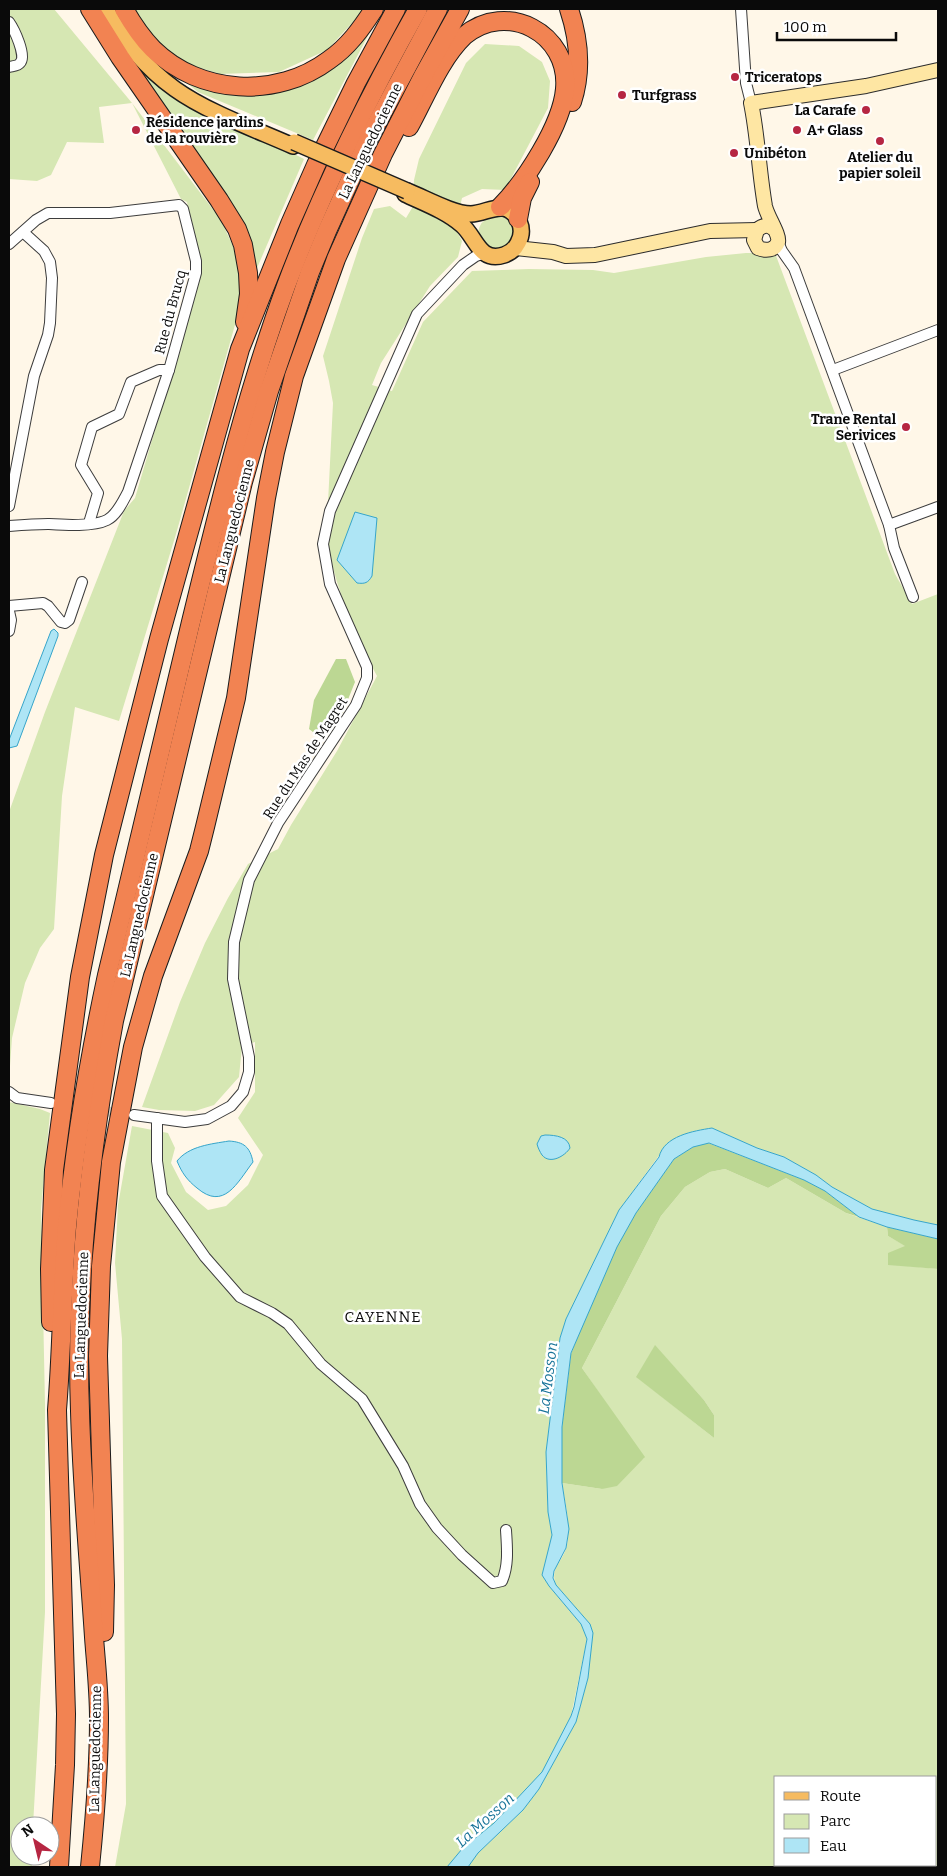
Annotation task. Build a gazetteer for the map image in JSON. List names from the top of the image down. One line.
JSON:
{"streets":{"highway":["La Languedocienne"],"street":["Rue du Brucq","Rue du Mas de Magret"]},"districts":["CAYENNE"],"water":["La Mosson"],"places":["Triceratops","Turfgrass","La Carafe","Résidence jardins de la rouvière","A+ Glass","Atelier du papier soleil","Unibéton","Trane Rental Serivices"],"legend":["Route","Parc","Eau"],"scale_bar":"100 m","north":"top left"}
